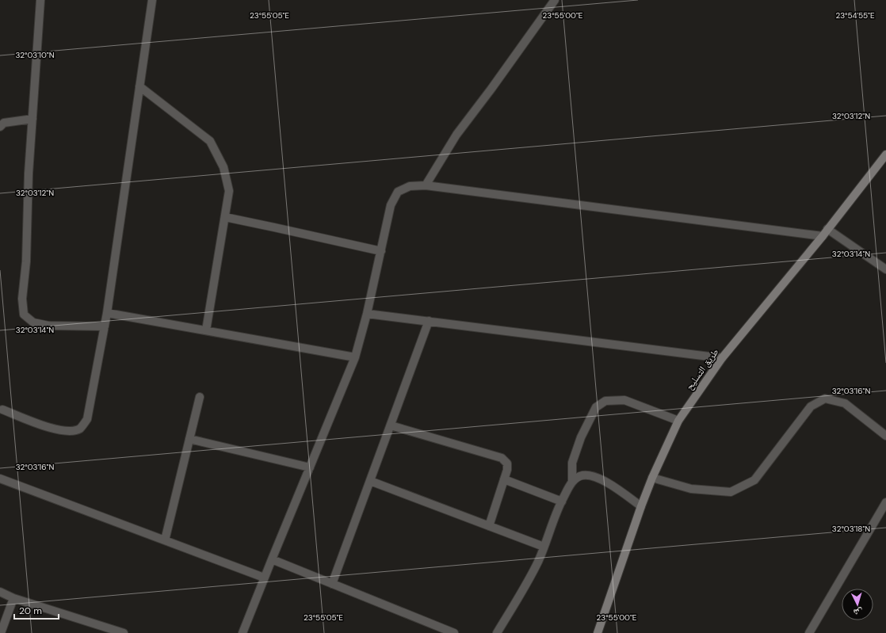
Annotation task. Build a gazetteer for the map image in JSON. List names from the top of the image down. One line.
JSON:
{"streets":{"street":["طريق التسليح"]},"scale_bar":"20 m","north":"bottom","coordinates":["23°55'05\"E","23°55'00\"E","23°54'55\"E","32°03'10\"N","32°03'12\"N","32°03'14\"N","32°03'16\"N","32°03'18\"N"]}
